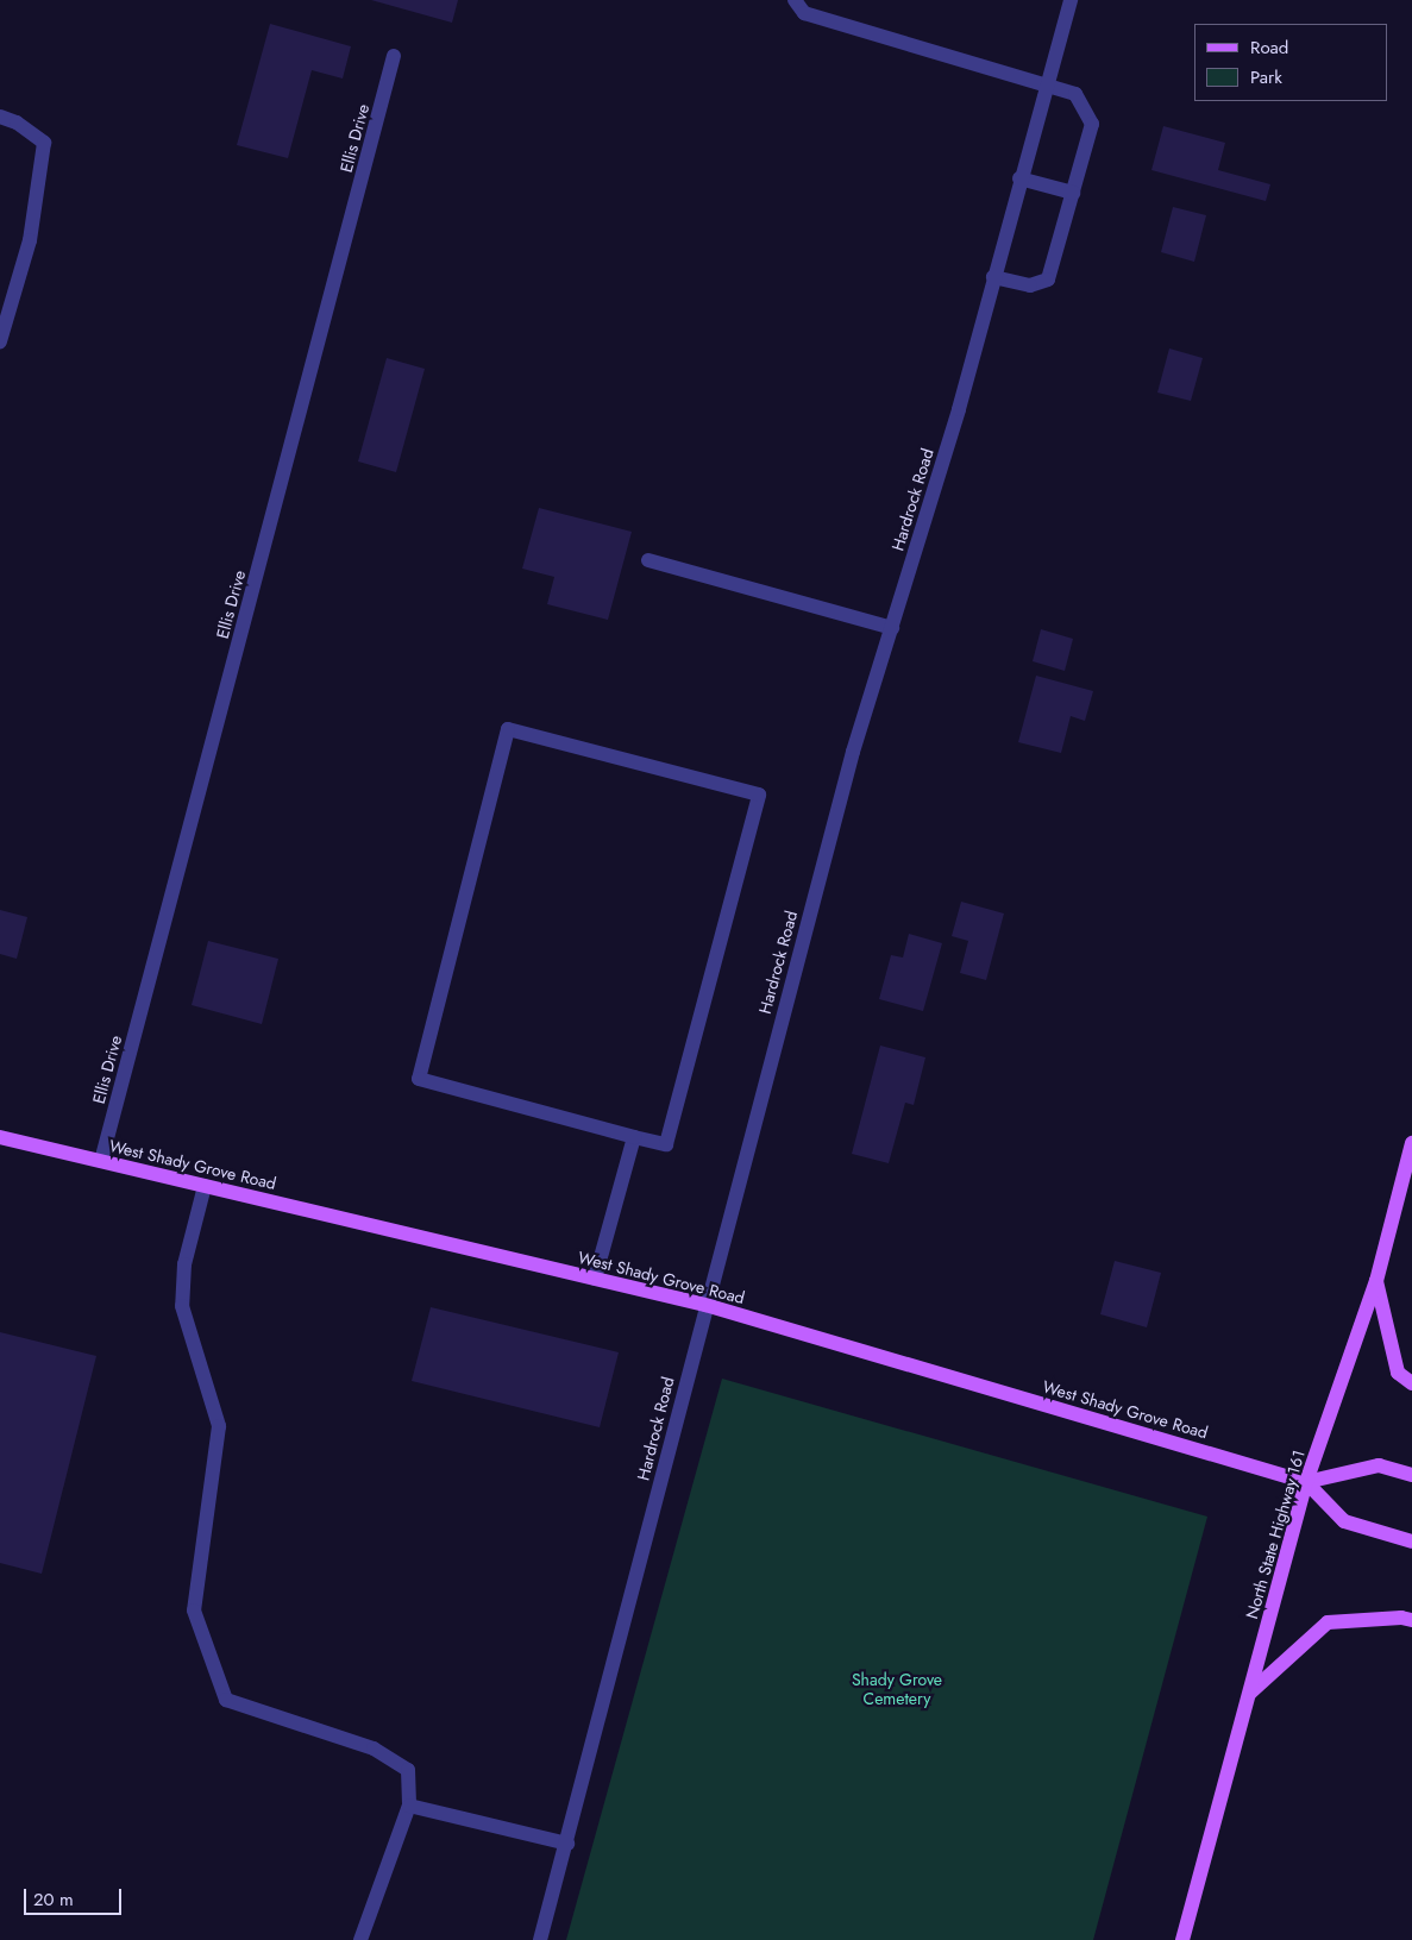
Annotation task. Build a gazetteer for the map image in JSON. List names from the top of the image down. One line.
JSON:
{"streets":{"main road":["West Shady Grove Road","North State Highway 161"],"street":["Ellis Drive","Hardrock Road"]},"crossings":[["Ellis Drive","West Shady Grove Road"],["Hardrock Road","West Shady Grove Road"],["West Shady Grove Road","North State Highway 161"]],"parks":["Shady Grove Cemetery"],"legend":["Road","Park"],"scale_bar":"20 m"}
